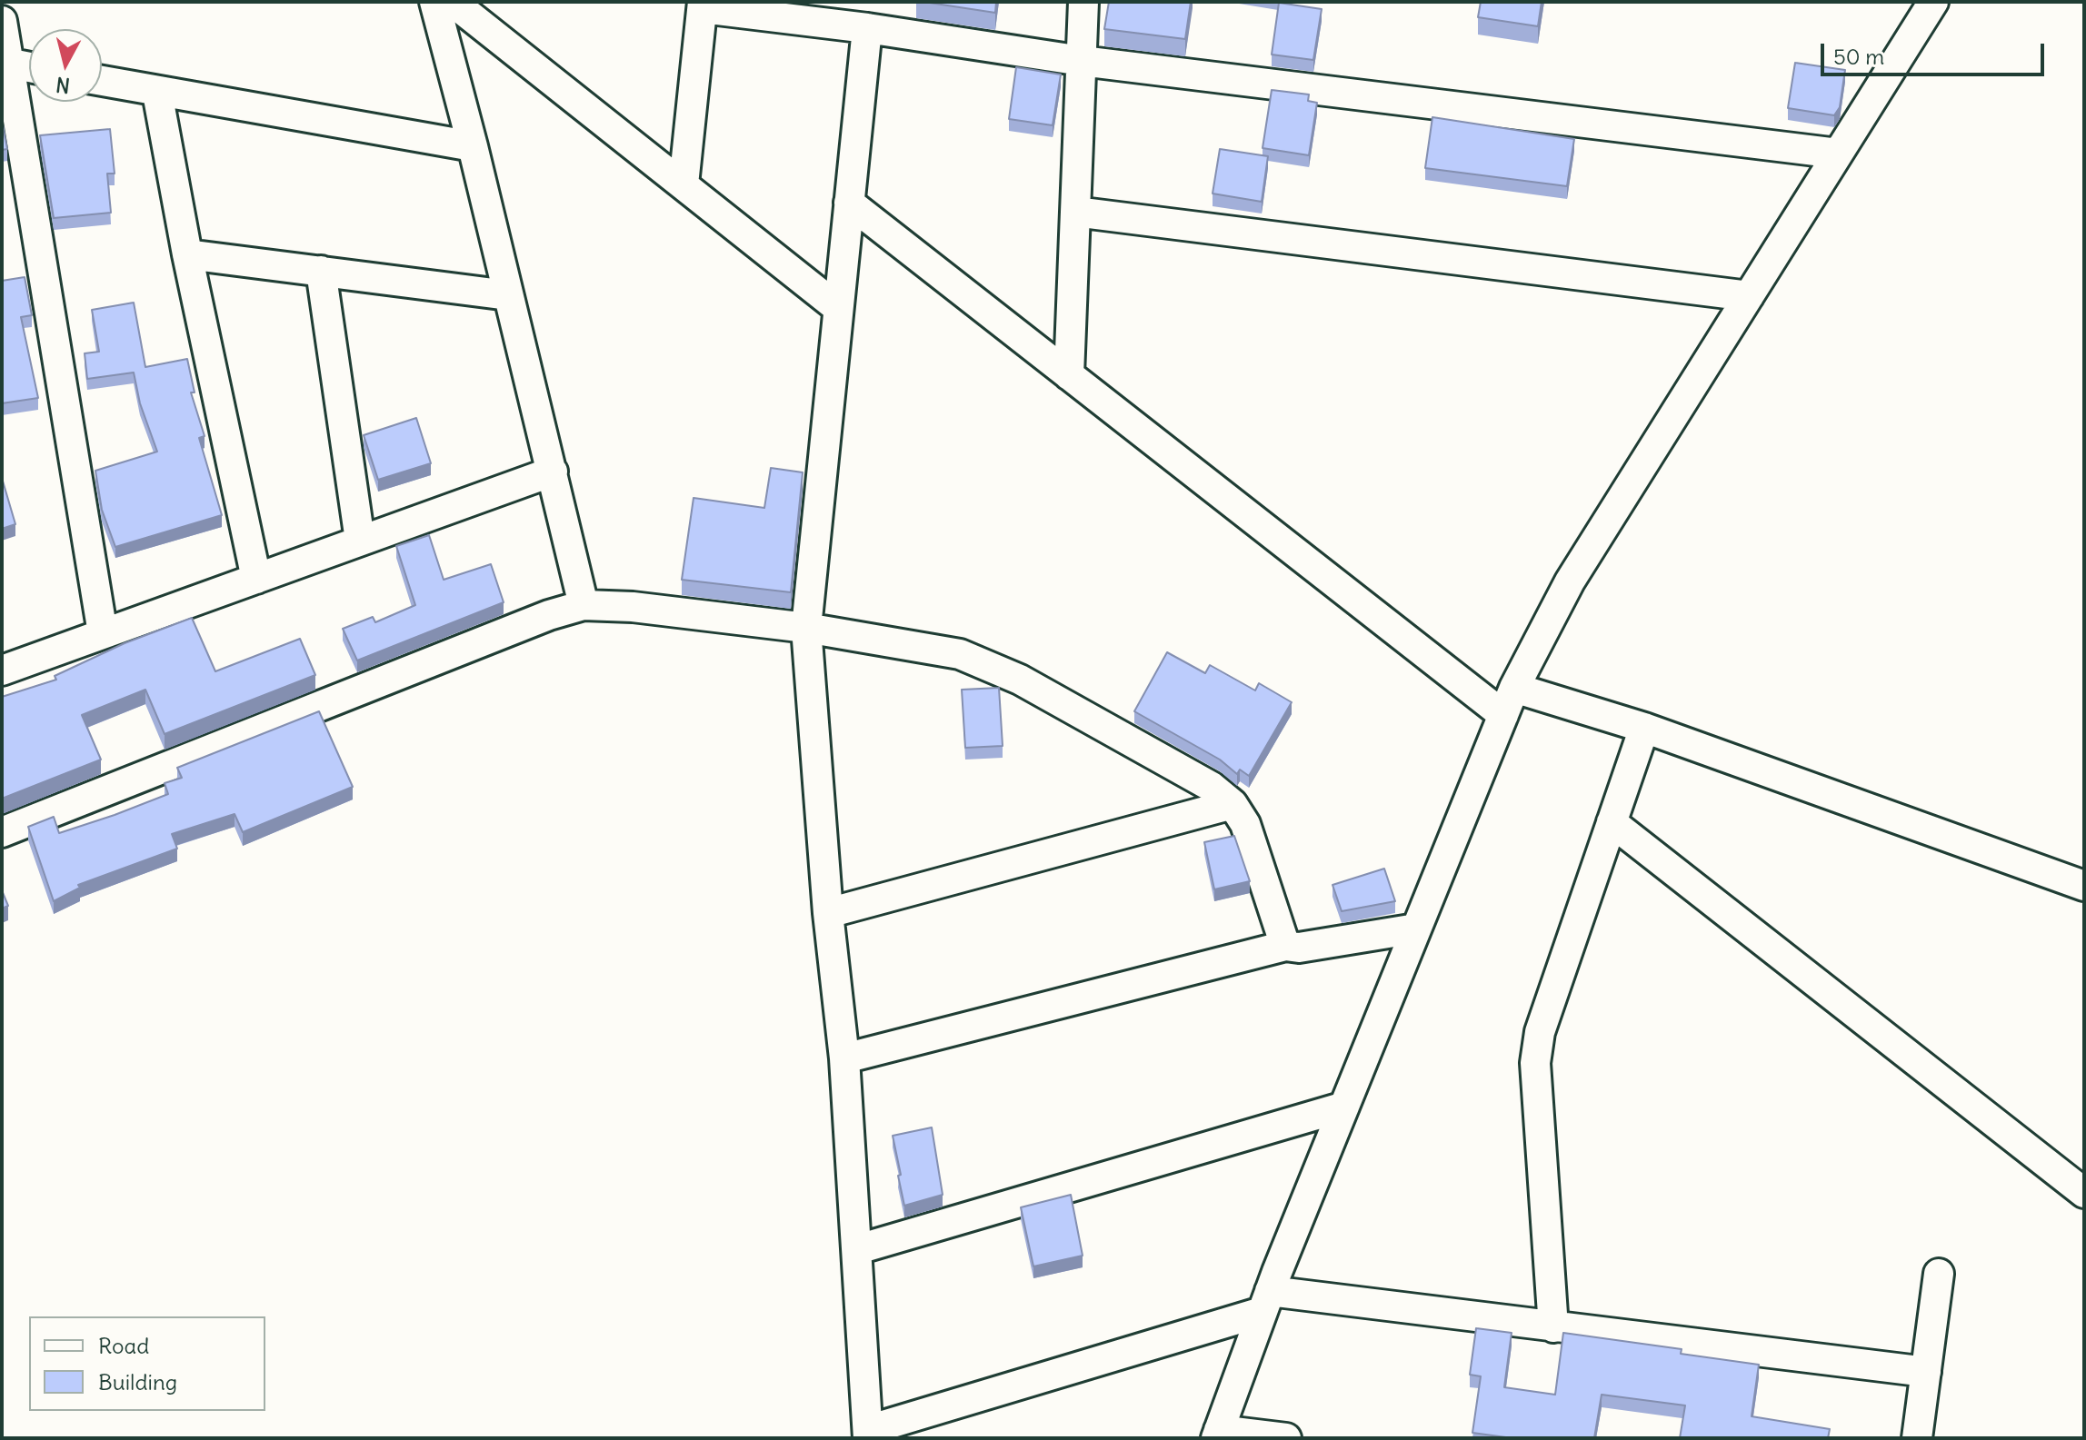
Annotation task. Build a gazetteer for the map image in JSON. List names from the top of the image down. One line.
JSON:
{"legend":["Road","Building"],"scale_bar":"50 m","north":"bottom"}
